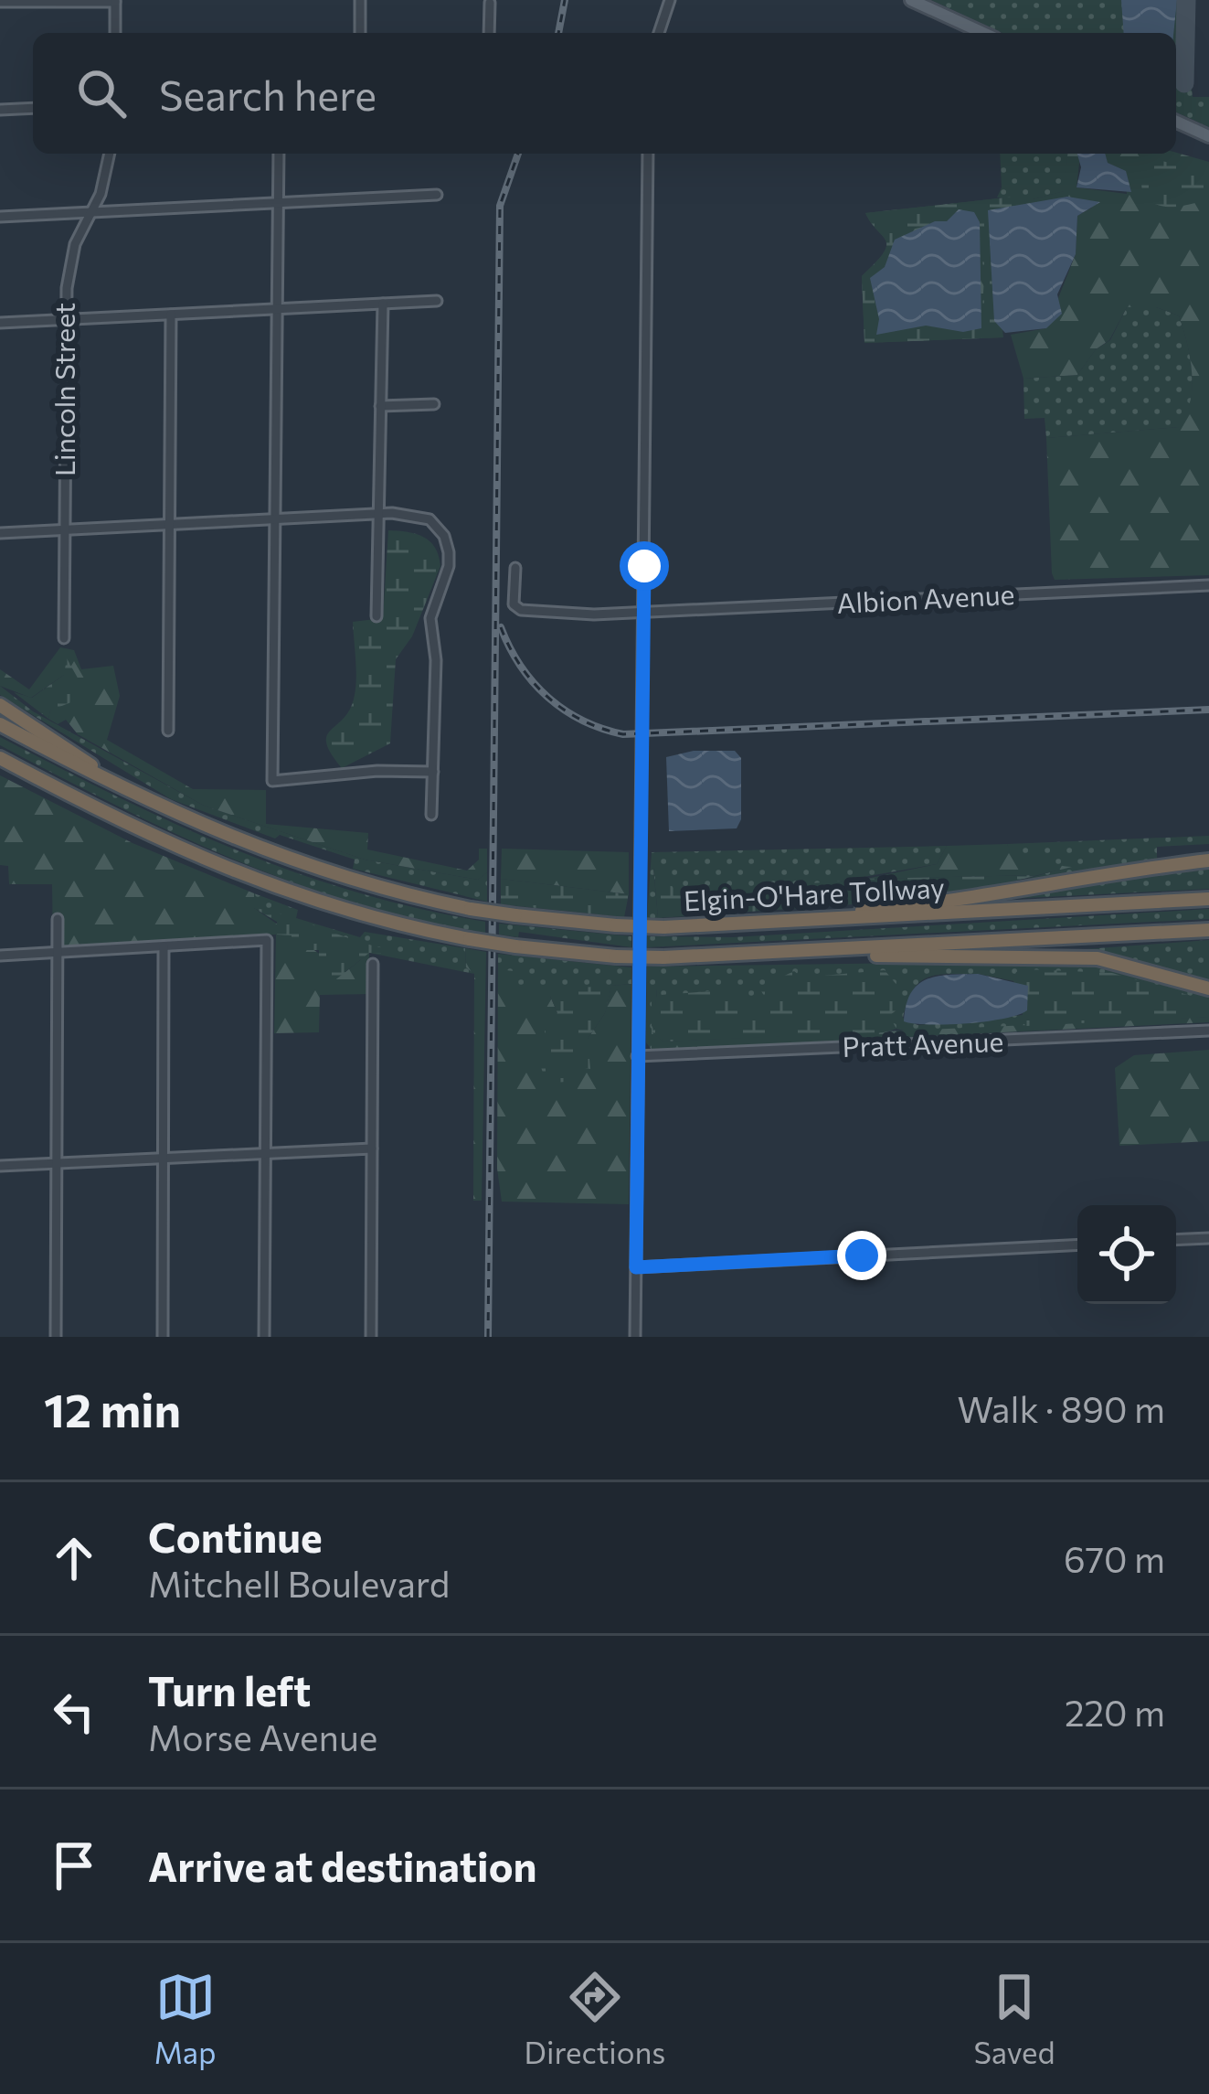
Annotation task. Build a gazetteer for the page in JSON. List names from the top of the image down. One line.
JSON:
{"streets":{"highway":["Elgin-O'Hare Tollway"],"street":["Lincoln Street","Albion Avenue","Pratt Avenue"]},"page":{"search":"Search here","heading":["12 min","Walk · 890 m"],"list":[["Continue","Mitchell Boulevard","670 m"],["Turn left","Morse Avenue","220 m"],"Arrive at destination"],"nav":["Map","Directions","Saved"]}}
